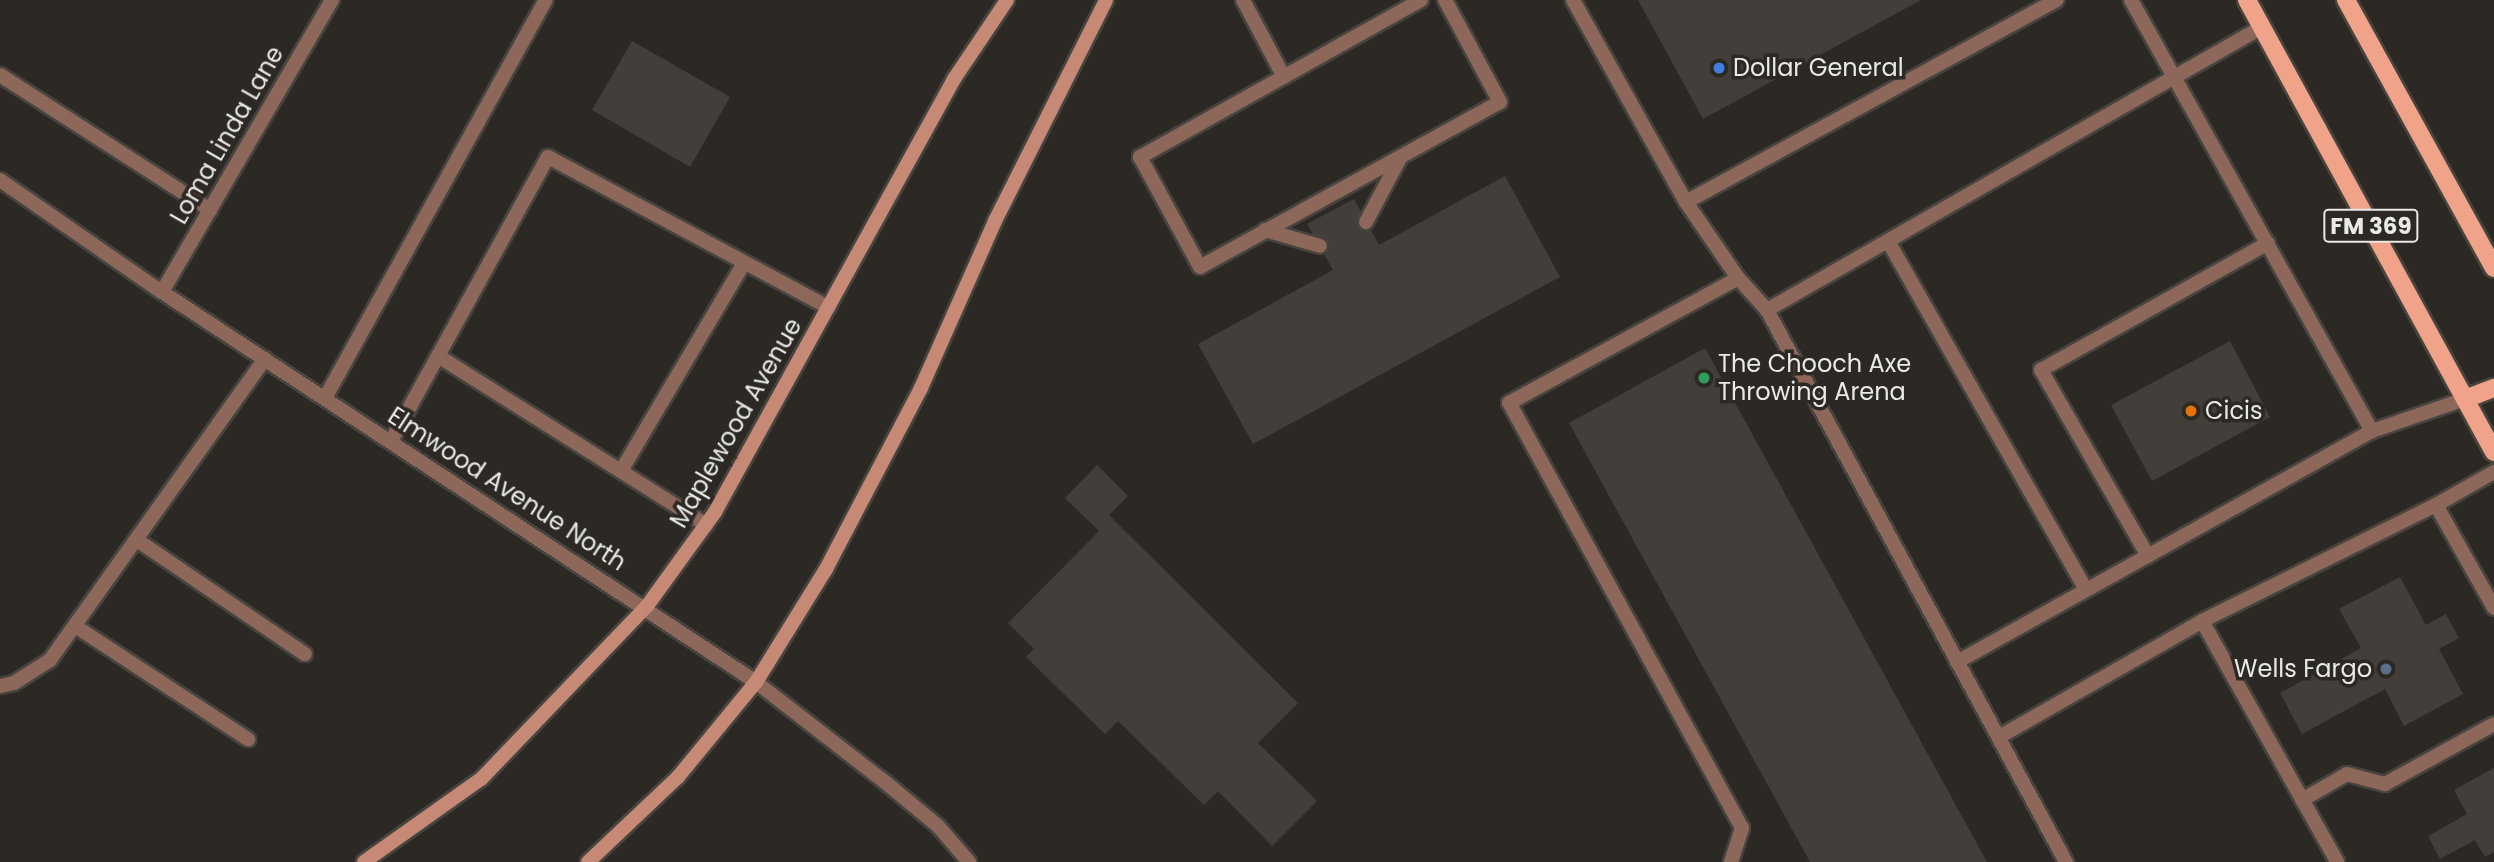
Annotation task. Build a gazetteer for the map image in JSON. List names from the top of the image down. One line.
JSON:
{"streets":{"main road":["FM 369"],"street":["Loma Linda Lane","Maplewood Avenue","Elmwood Avenue North"]},"crossings":[["Loma Linda Lane","Elmwood Avenue North"],["Maplewood Avenue","Elmwood Avenue North"]],"places":["Dollar General","The Chooch Axe Throwing Arena","Cicis","Wells Fargo"]}
